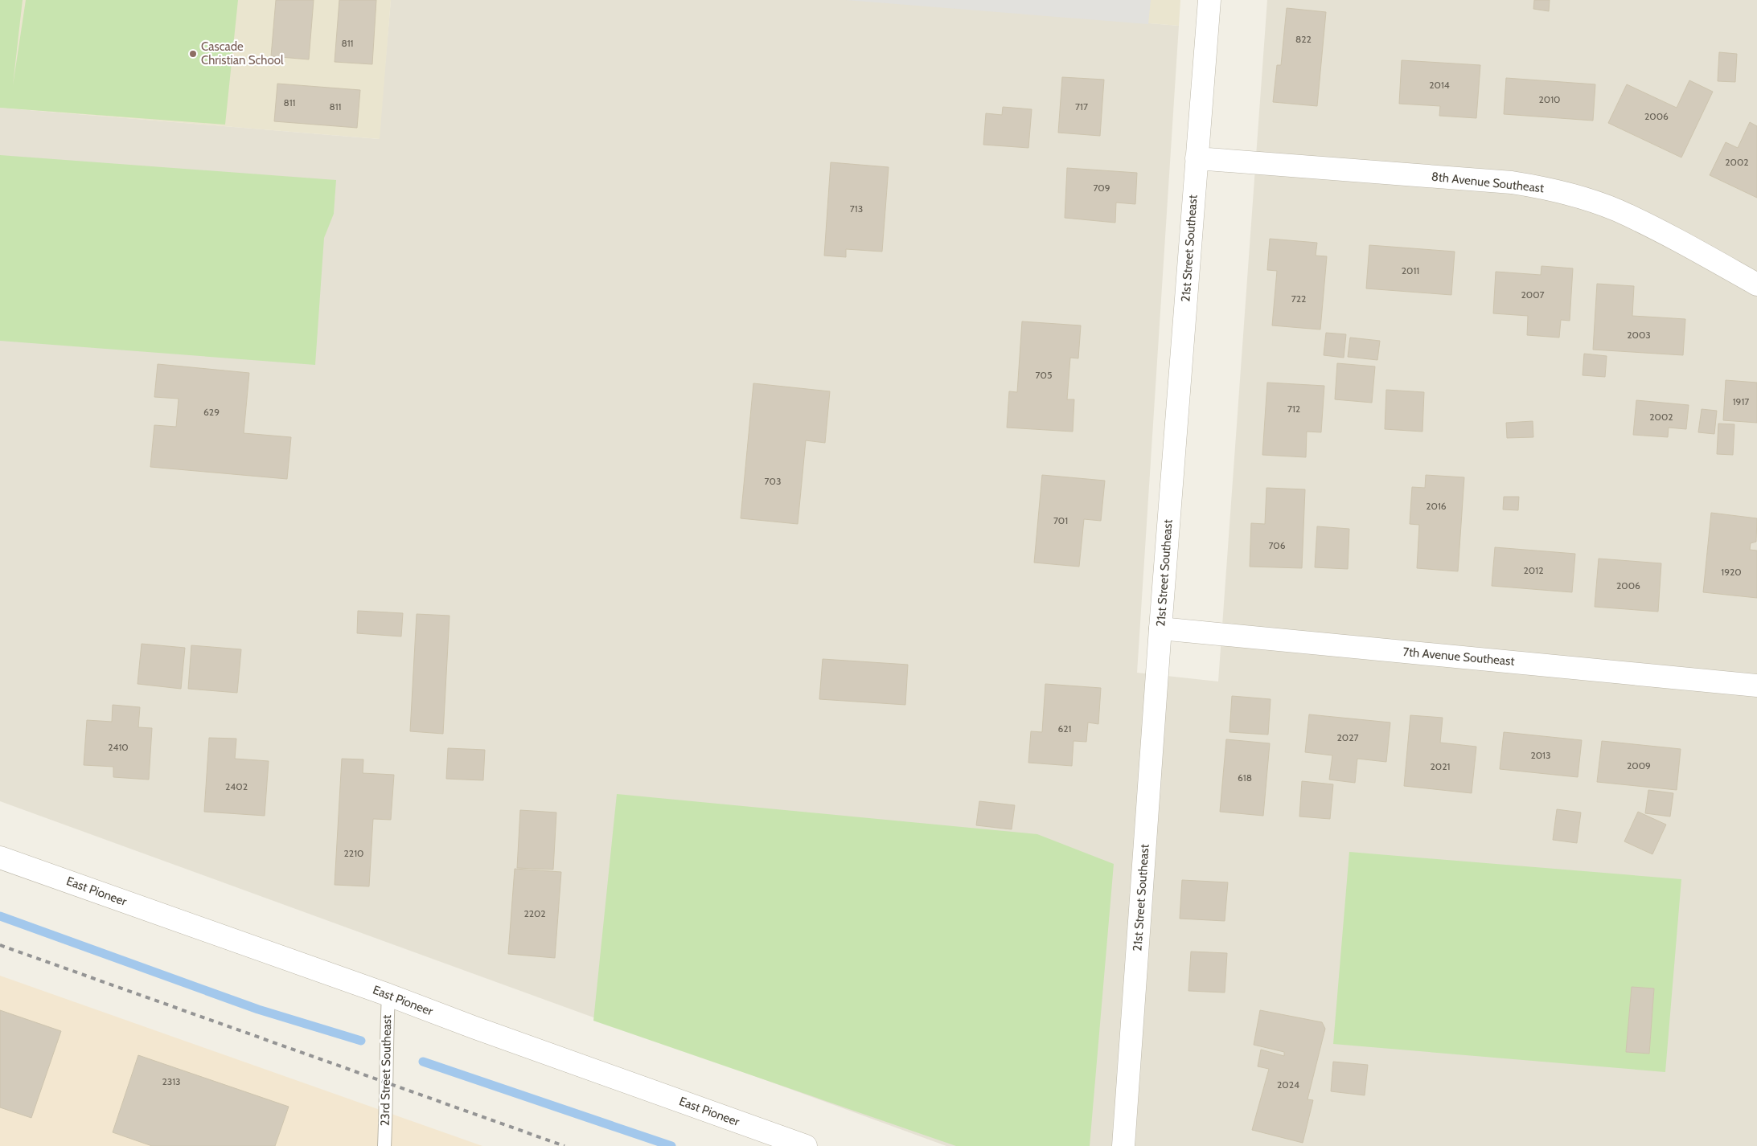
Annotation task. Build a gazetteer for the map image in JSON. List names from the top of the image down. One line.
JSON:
{"streets":{"street":["8th Avenue Southeast","21st Street Southeast","7th Avenue Southeast","East Pioneer"],"lane":["23rd Street Southeast"]},"crossings":[["8th Avenue Southeast","21st Street Southeast"],["21st Street Southeast","7th Avenue Southeast"],["East Pioneer","23rd Street Southeast"]],"places":["Cascade Christian School"],"house_numbers":["822","811","2014","2010","811","811","717","2006","2002","709","713","2011","2007","722","2003","705","1917","712","629","2002","703","2016","701","706","2012","1920","2006","621","2027","2410","2013","2009","2021","618","2402","2210","2202","2313","2024"]}
